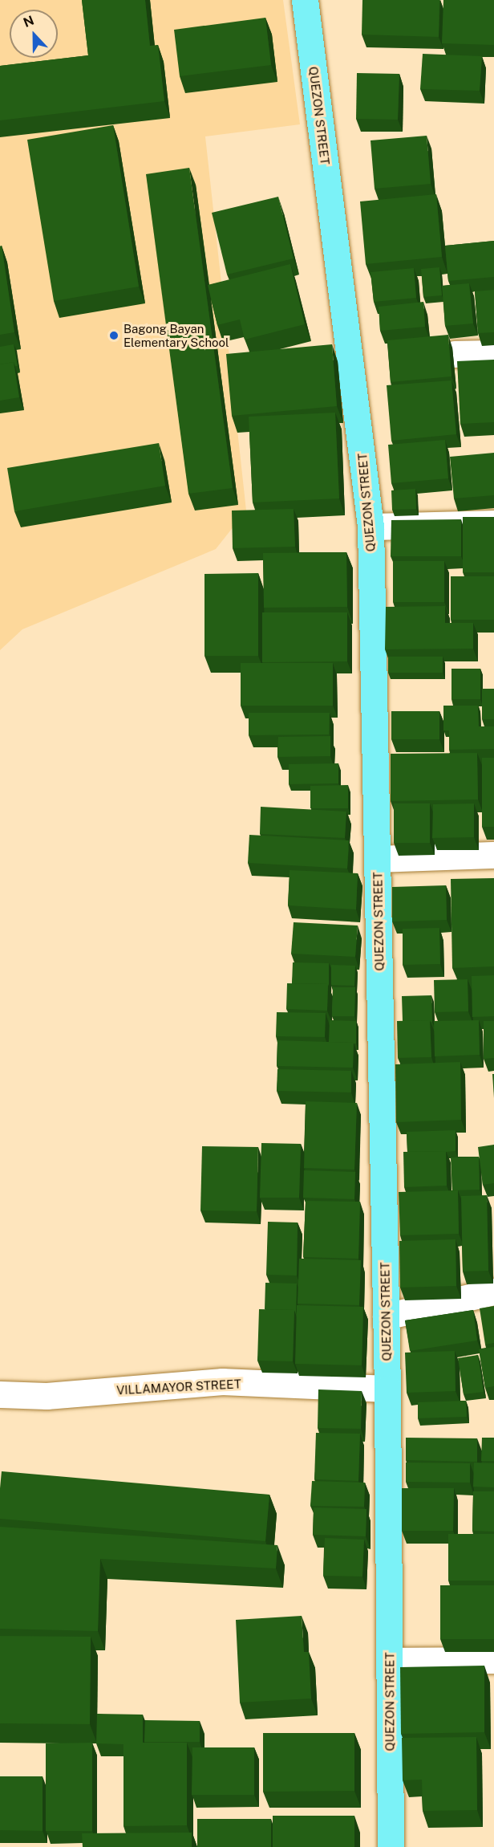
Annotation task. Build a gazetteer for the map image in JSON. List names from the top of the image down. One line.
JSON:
{"streets":{"main road":["QUEZON STREET"],"street":["VILLAMAYOR STREET"]},"crossings":[["QUEZON STREET","VILLAMAYOR STREET"]],"places":["Bagong Bayan Elementary School"],"north":"top"}
